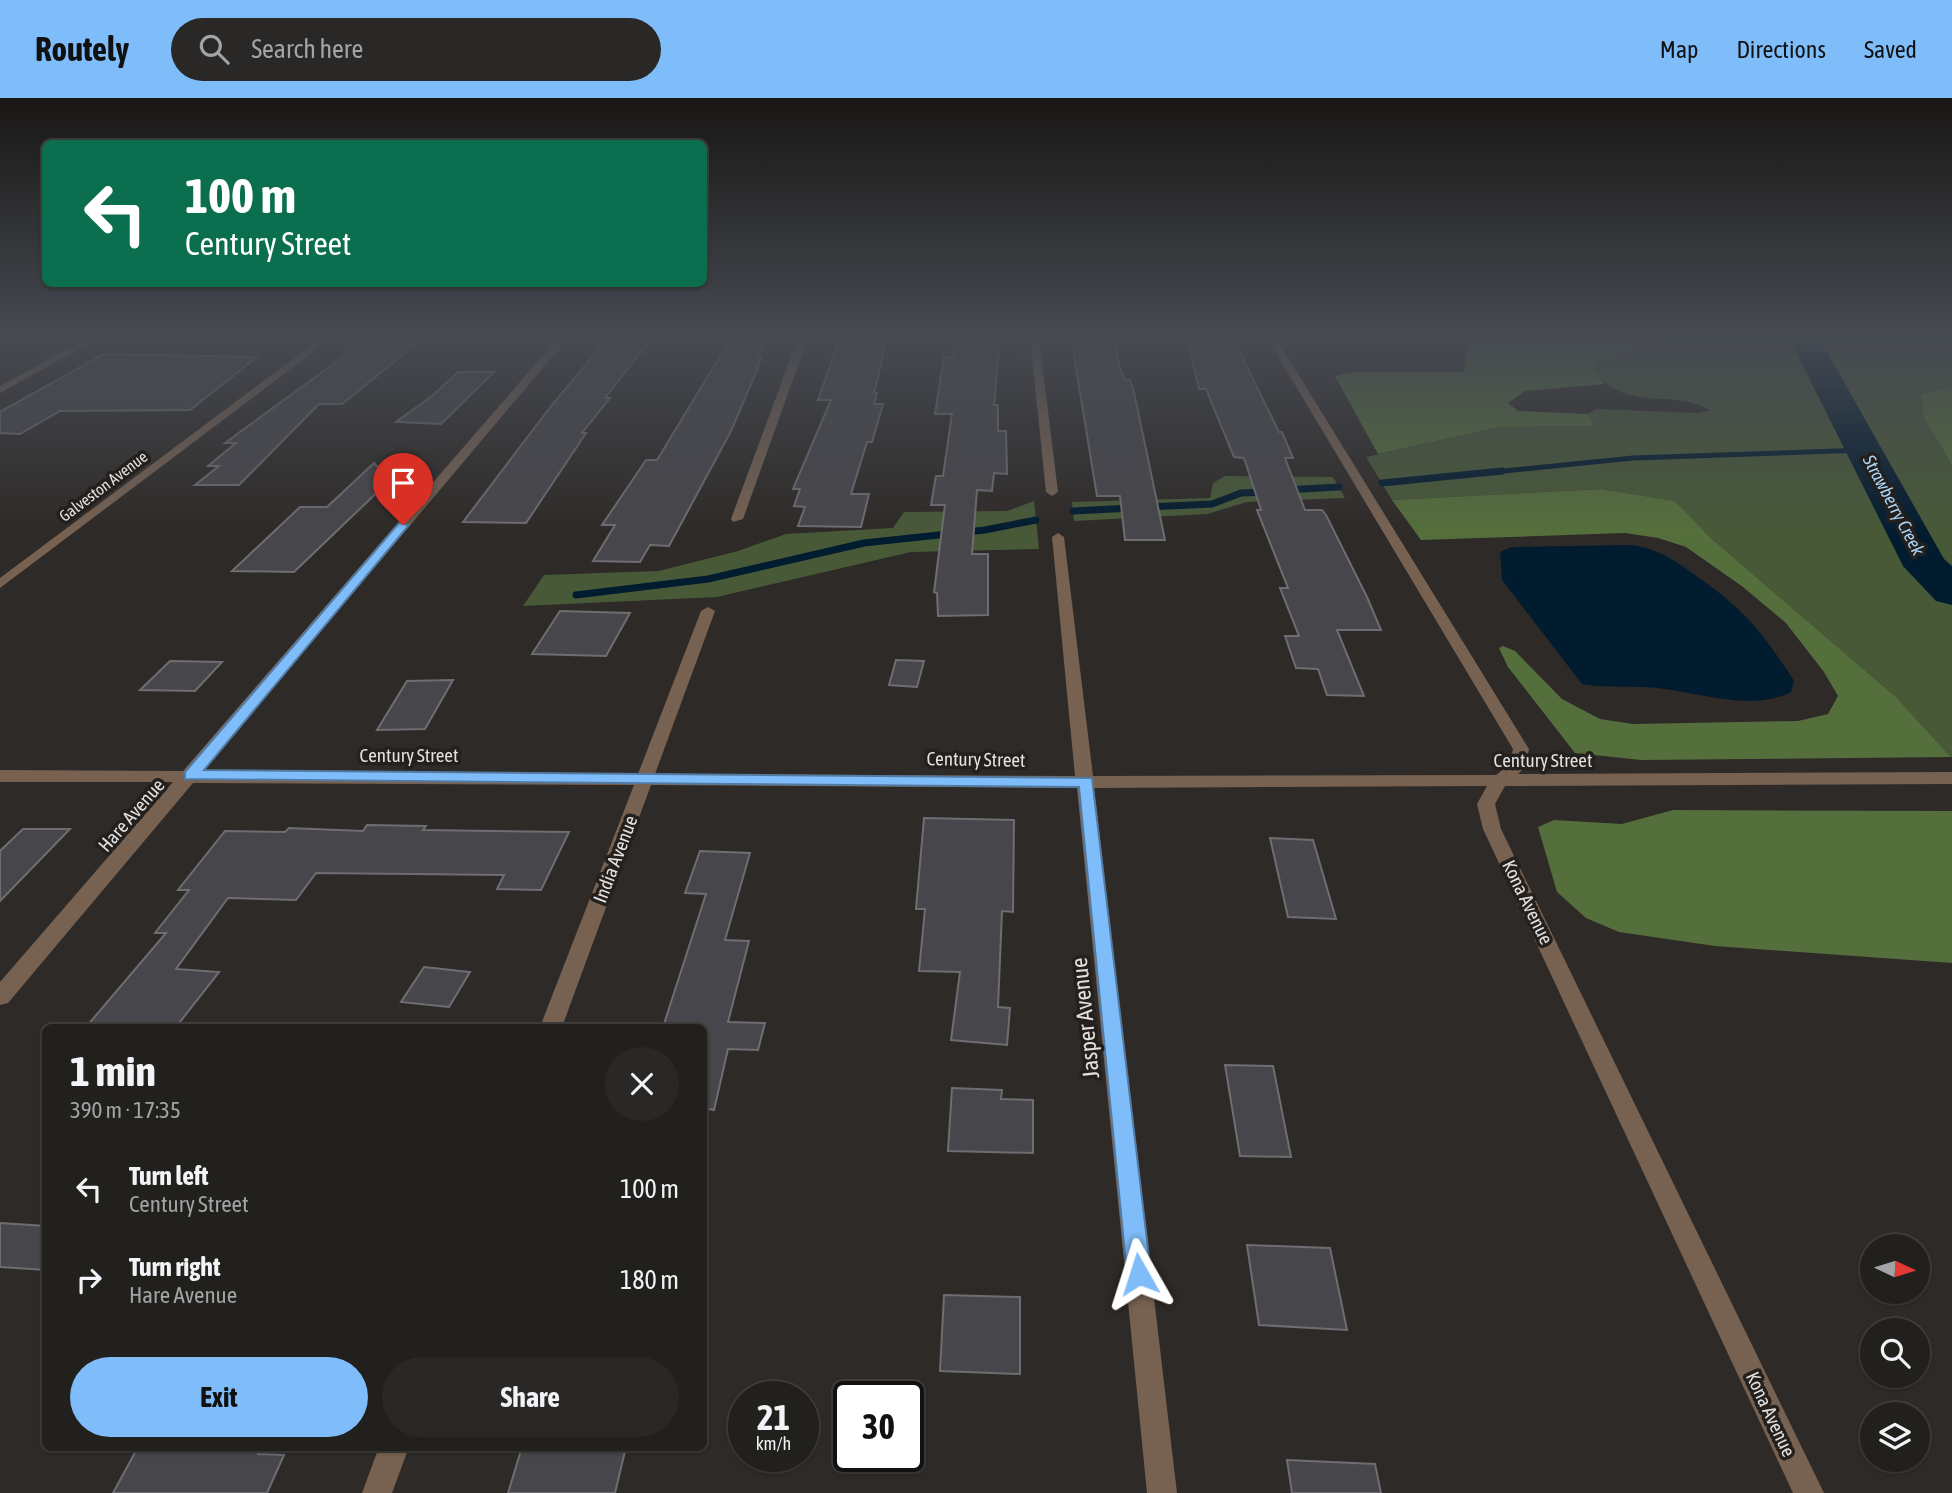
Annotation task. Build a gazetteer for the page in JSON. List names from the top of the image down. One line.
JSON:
{"streets":{"street":["Galveston Avenue","Century Street","Hare Avenue","India Avenue","Kona Avenue","Jasper Avenue"]},"crossings":[["Century Street","Hare Avenue"],["Century Street","India Avenue"],["Century Street","Kona Avenue"],["Century Street","Jasper Avenue"]],"water":["Strawberry Creek"],"north":"right","page":{"header":"Routely","search":"Search here","nav":["Map","Directions","Saved"],"turn":["100 m","Century Street"],"heading":["1 min","390 m · 17:35"],"list":[{"name":"Turn left","note":"Century Street","value":"100 m"},{"name":"Turn right","note":"Hare Avenue","value":"180 m"}],"buttons":["Exit","Share"],"speed":"21 km/h","limit":"30"}}
